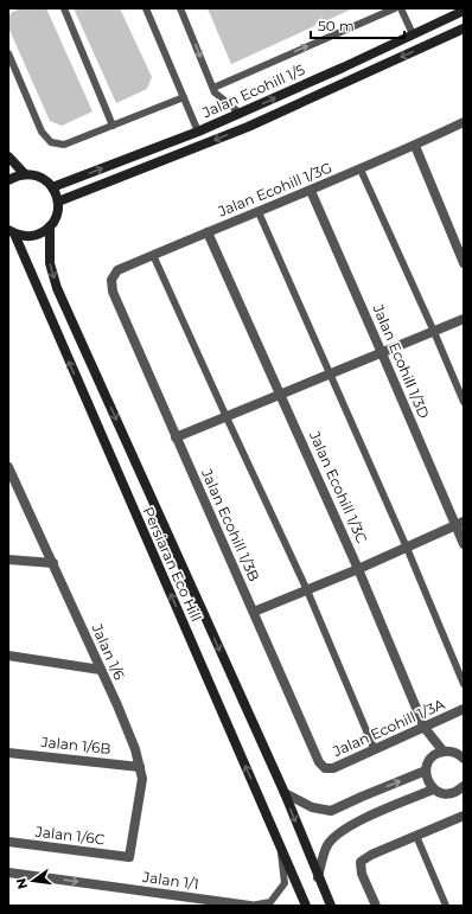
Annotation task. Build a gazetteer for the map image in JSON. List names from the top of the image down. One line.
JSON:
{"streets":{"street":["Jalan Ecohill 1/5","Jalan Ecohill 1/3G","Jalan Ecohill 1/3D","Jalan Ecohill 1/3C","Jalan Ecohill 1/3B","Persiaran Eco Hill","Jalan 1/6","Jalan Ecohill 1/3A","Jalan 1/6B","Jalan 1/6C","Jalan 1/1"]},"crossings":[["Jalan Ecohill 1/3G","Jalan Ecohill 1/3D"],["Jalan Ecohill 1/3G","Jalan Ecohill 1/3C"],["Jalan Ecohill 1/3G","Jalan Ecohill 1/3B"],["Jalan Ecohill 1/3C","Jalan Ecohill 1/3A"],["Jalan Ecohill 1/3B","Jalan Ecohill 1/3A"],["Persiaran Eco Hill","Jalan 1/1"],["Jalan 1/6","Jalan 1/6B"],["Jalan 1/6","Jalan 1/6C"]],"one_way":["Jalan 1/1"],"scale_bar":"50 m","north":"left"}
